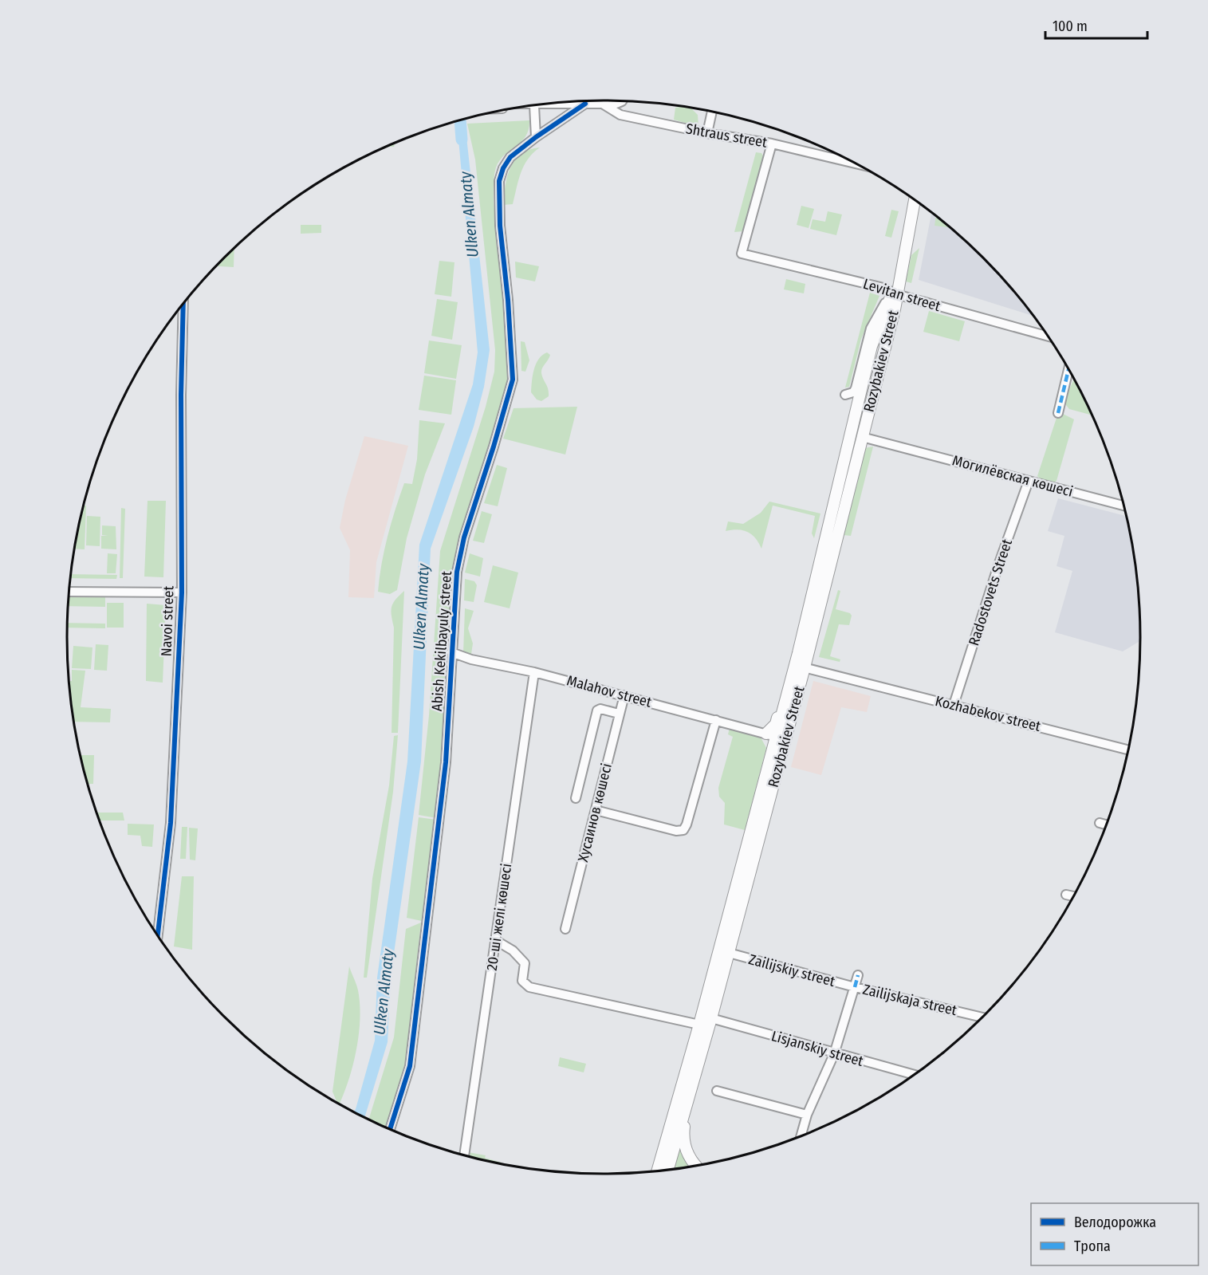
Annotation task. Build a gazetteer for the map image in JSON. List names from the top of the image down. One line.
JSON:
{"streets":{"main road":["Rozybakiev Street"],"street":["Shtraus street","Levitan street","Могилёвская көшесі","Radostovets Street","Navoi street","Abish Kekilbayuly street","Malahov street","Kozhabekov street","Хусаинов көшесі","20-ші желі көшесі","Zailijskiy street","Zailijskaja street","Lisjanskiy street"]},"crossings":[["Shtraus street","Levitan street"],["Levitan street","Rozybakiev Street"],["Rozybakiev Street","Могилёвская көшесі"],["Rozybakiev Street","Malahov street"],["Rozybakiev Street","Kozhabekov street"],["Rozybakiev Street","Zailijskiy street"],["Rozybakiev Street","Lisjanskiy street"],["Могилёвская көшесі","Radostovets Street"],["Radostovets Street","Kozhabekov street"],["Abish Kekilbayuly street","Malahov street"],["Malahov street","Хусаинов көшесі"],["Malahov street","20-ші желі көшесі"],["Zailijskiy street","Zailijskaja street"]],"water":["Ulken Almaty"],"legend":["Велодорожка","Тропа"],"scale_bar":"100 m"}
